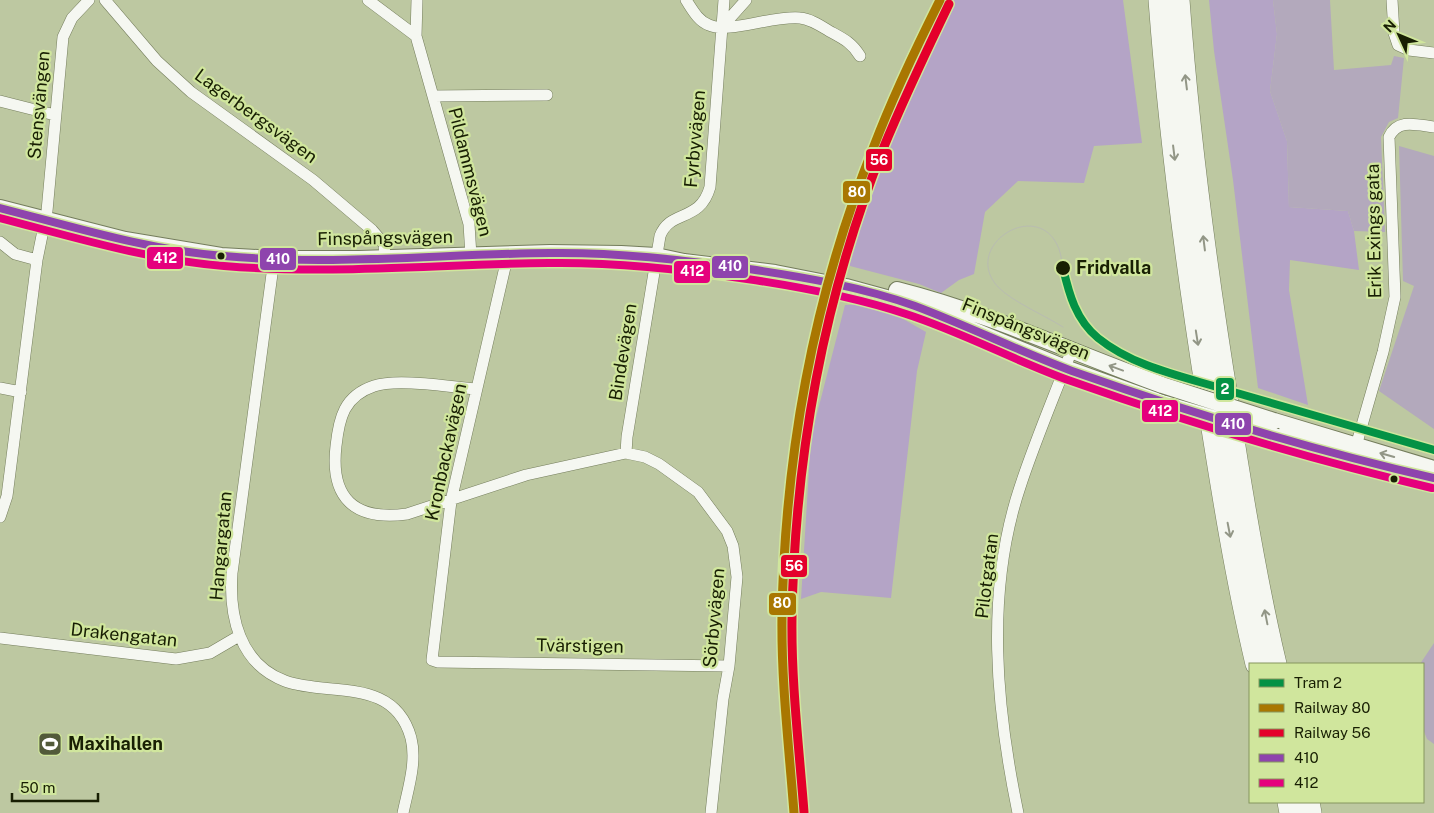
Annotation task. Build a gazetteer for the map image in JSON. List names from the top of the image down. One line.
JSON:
{"streets":{"main road":["Finspångsvägen"],"street":["Stensvängen","Lagerbergsvägen","Fyrbyvägen","Pildammsvägen","Erik Exings gata","Bindevägen","Kronbackavägen","Hangargatan","Pilotgatan","Sörbyvägen","Drakengatan","Tvärstigen"]},"crossings":[["Stensvängen","Finspångsvägen"],["Lagerbergsvägen","Finspångsvägen"],["Fyrbyvägen","Finspångsvägen"],["Fyrbyvägen","Bindevägen"],["Pildammsvägen","Finspångsvägen"],["Erik Exings gata","Finspångsvägen"],["Finspångsvägen","Bindevägen"],["Finspångsvägen","Kronbackavägen"],["Finspångsvägen","Hangargatan"],["Finspångsvägen","Pilotgatan"],["Bindevägen","Sörbyvägen"],["Kronbackavägen","Sörbyvägen"],["Kronbackavägen","Tvärstigen"],["Hangargatan","Drakengatan"],["Sörbyvägen","Tvärstigen"]],"places":{"other":["Fridvalla"],"sports":["Maxihallen"]},"lines":["rail line 80","rail line 56","transit line 410","transit line 412","tram line 2"],"legend":["Tram 2","Railway 80","Railway 56","410","412"],"scale_bar":"50 m","north":"top left"}
